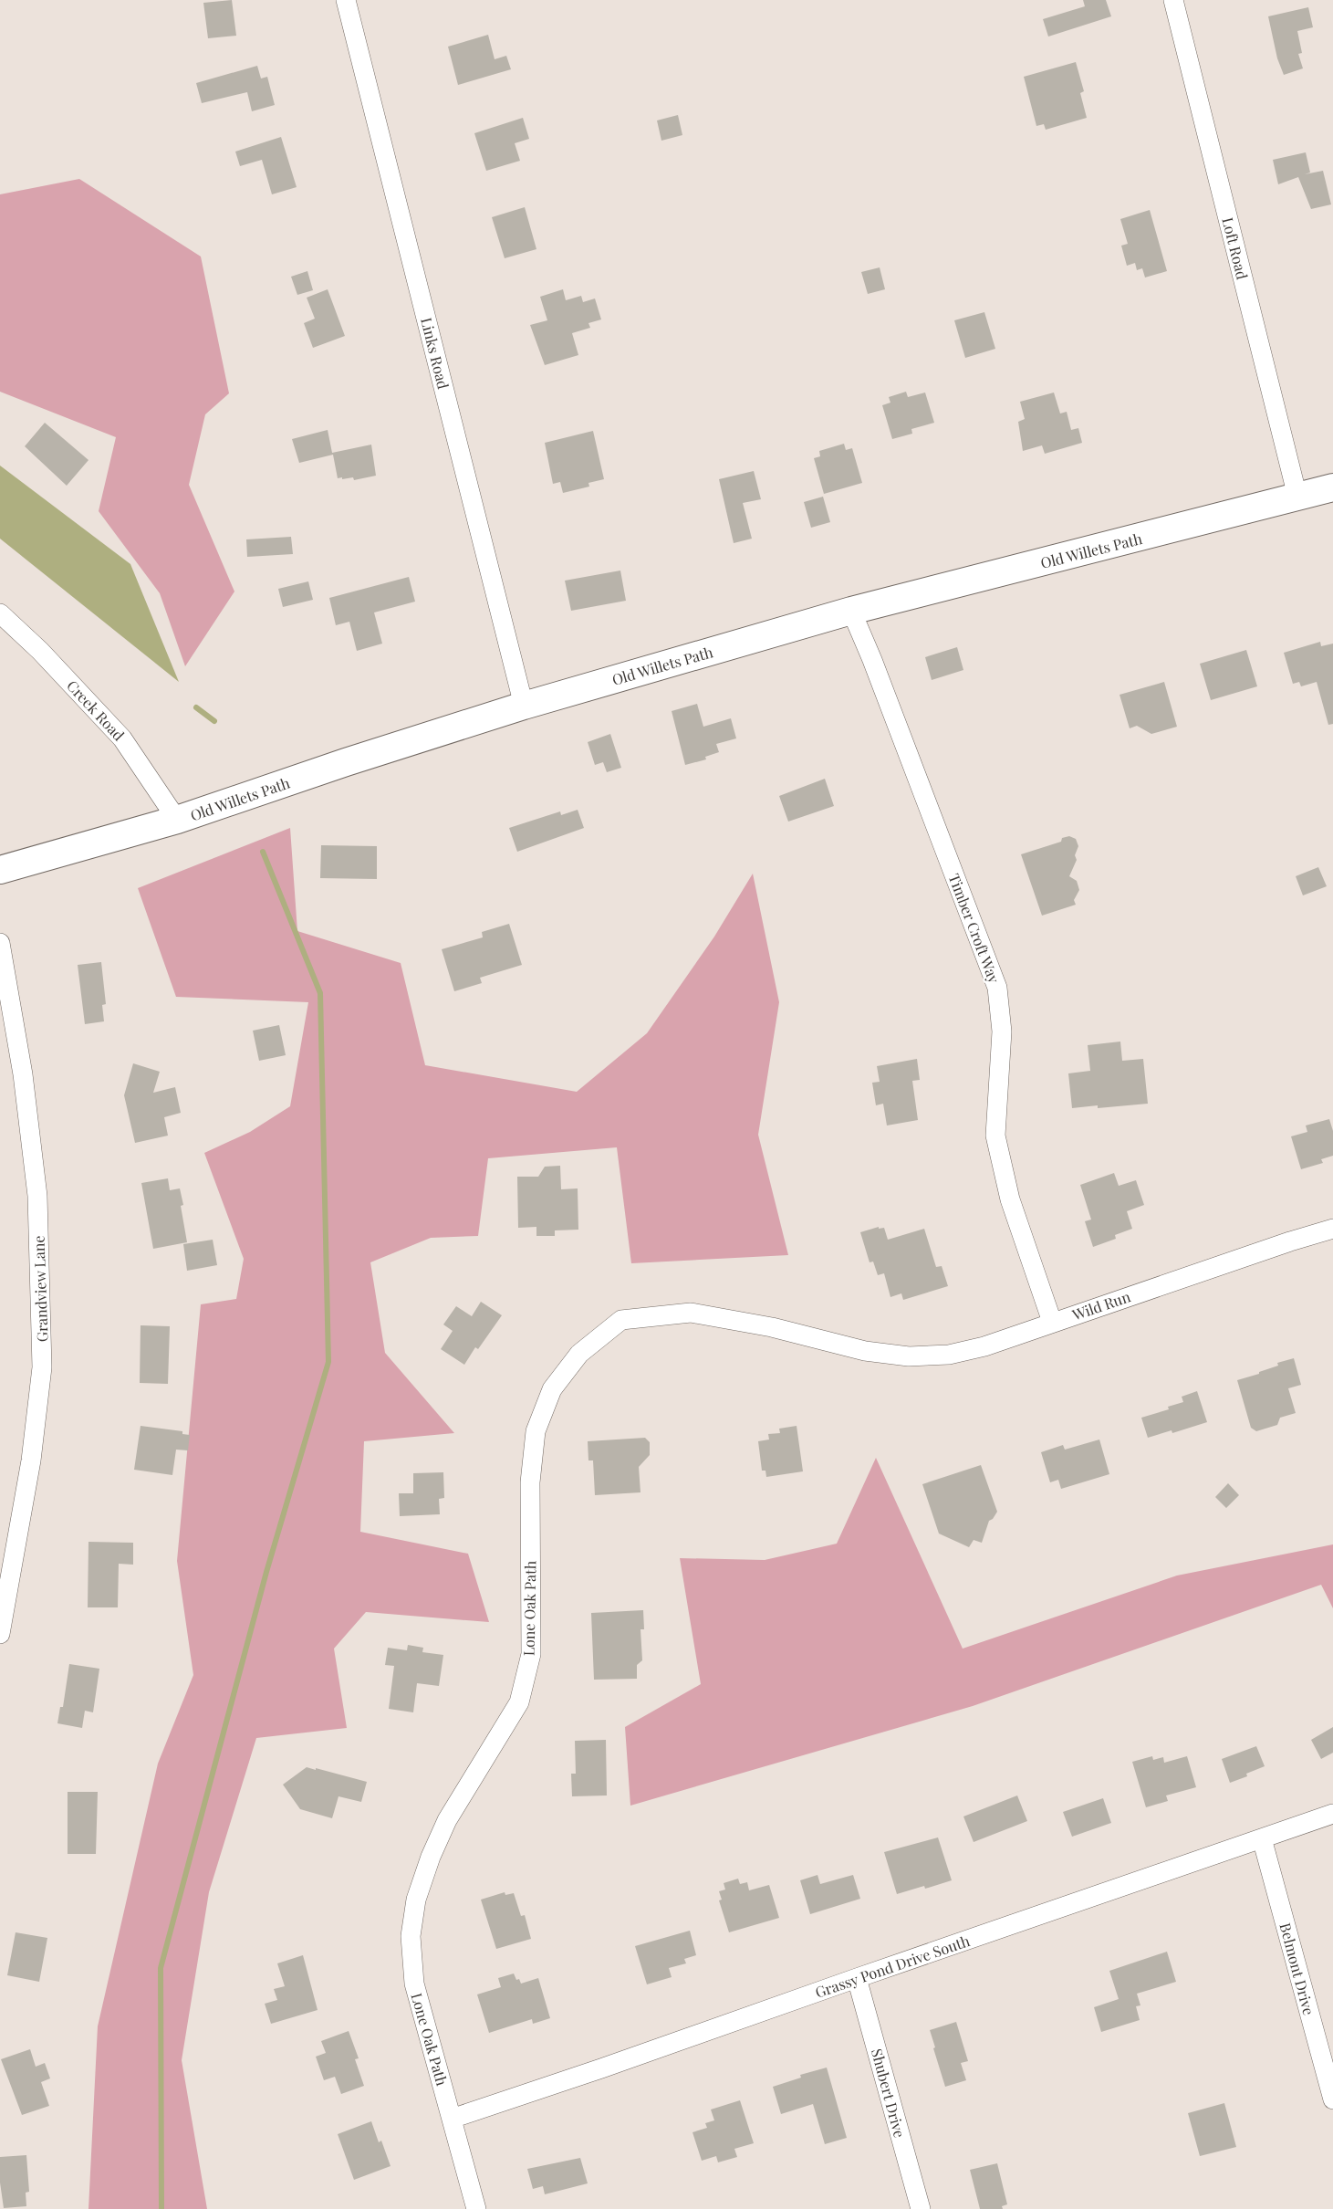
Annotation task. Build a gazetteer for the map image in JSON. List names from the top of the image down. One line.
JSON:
{"streets":{"main road":["Old Willets Path"],"street":["Loft Road","Links Road","Creek Road","Timber Croft Way","Grandview Lane","Wild Run","Lone Oak Path","Grassy Pond Drive South","Belmont Drive","Shubert Drive"]},"crossings":[["Loft Road","Old Willets Path"],["Links Road","Old Willets Path"],["Old Willets Path","Creek Road"],["Old Willets Path","Timber Croft Way"],["Timber Croft Way","Wild Run"],["Wild Run","Lone Oak Path"],["Lone Oak Path","Grassy Pond Drive South"],["Grassy Pond Drive South","Belmont Drive"],["Grassy Pond Drive South","Shubert Drive"]]}
